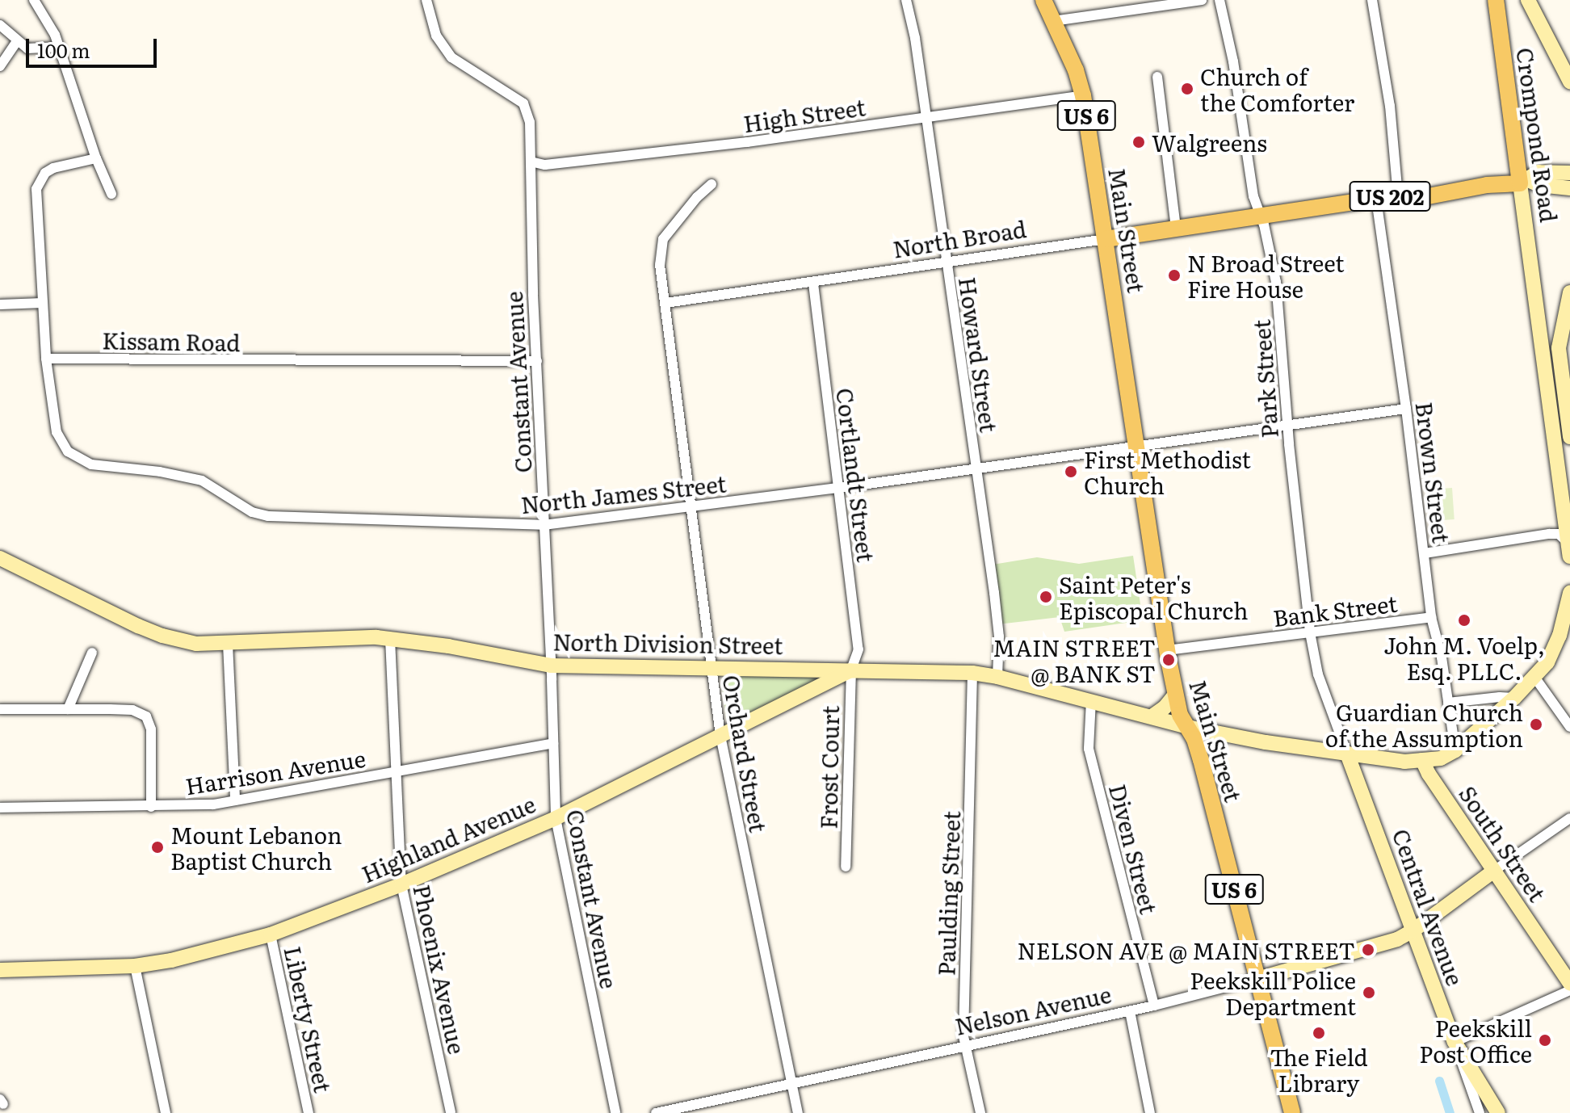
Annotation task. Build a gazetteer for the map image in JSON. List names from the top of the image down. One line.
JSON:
{"streets":{"main road":["US 6","Crompond Road","US 202","Main Street","North Broad"],"street":["High Street","Kissam Road","Howard Street","Park Street","Constant Avenue","Brown Street","Cortlandt Street","North James Street","Bank Street","North Division Street","Orchard Street","Frost Court","Harrison Avenue","Highland Avenue","South Street","Diven Street","Paulding Street","Central Avenue","Phoenix Avenue","Nelson Avenue","Liberty Street"]},"crossings":[["High Street","Main Street"],["High Street","Howard Street"],["High Street","Constant Avenue"],["Crompond Road","US 202"],["US 202","North Broad"],["US 202","Park Street"],["US 202","Brown Street"],["Main Street","North Broad"],["Main Street","North James Street"],["Main Street","Bank Street"],["Main Street","North Division Street"],["Main Street","Nelson Avenue"],["North Broad","Howard Street"],["North Broad","Park Street"],["North Broad","Cortlandt Street"],["North Broad","Orchard Street"],["Kissam Road","Constant Avenue"],["Kissam Road","North James Street"],["Howard Street","North James Street"],["Howard Street","North Division Street"],["Park Street","North James Street"],["Park Street","Bank Street"],["Park Street","North Division Street"],["Park Street","Central Avenue"],["Constant Avenue","North James Street"],["Constant Avenue","North Division Street"],["Constant Avenue","Harrison Avenue"],["Constant Avenue","Highland Avenue"],["Brown Street","North James Street"],["Brown Street","Bank Street"],["Brown Street","North Division Street"],["Cortlandt Street","North James Street"],["Cortlandt Street","North Division Street"],["Cortlandt Street","Frost Court"],["Cortlandt Street","Highland Avenue"],["North James Street","Orchard Street"],["North Division Street","Orchard Street"],["North Division Street","Frost Court"],["North Division Street","Highland Avenue"],["North Division Street","South Street"],["North Division Street","Diven Street"],["North Division Street","Paulding Street"],["North Division Street","Central Avenue"],["North Division Street","Phoenix Avenue"],["Orchard Street","Highland Avenue"],["Orchard Street","Nelson Avenue"],["Frost Court","Highland Avenue"],["Harrison Avenue","Phoenix Avenue"],["Highland Avenue","Phoenix Avenue"],["Highland Avenue","Liberty Street"],["South Street","Nelson Avenue"],["Diven Street","Nelson Avenue"],["Paulding Street","Nelson Avenue"],["Central Avenue","Nelson Avenue"]],"places":["Church of the Comforter","Walgreens","N Broad Street Fire House","First Methodist Church","Saint Peter's Episcopal Church","John M. Voelp, Esq. PLLC.","MAIN STREET @ BANK ST","Guardian Church of the Assumption","Mount Lebanon Baptist Church","NELSON AVE @ MAIN STREET","Peekskill Police Department","The Field Library","Peekskill Post Office"],"scale_bar":"100 m"}
